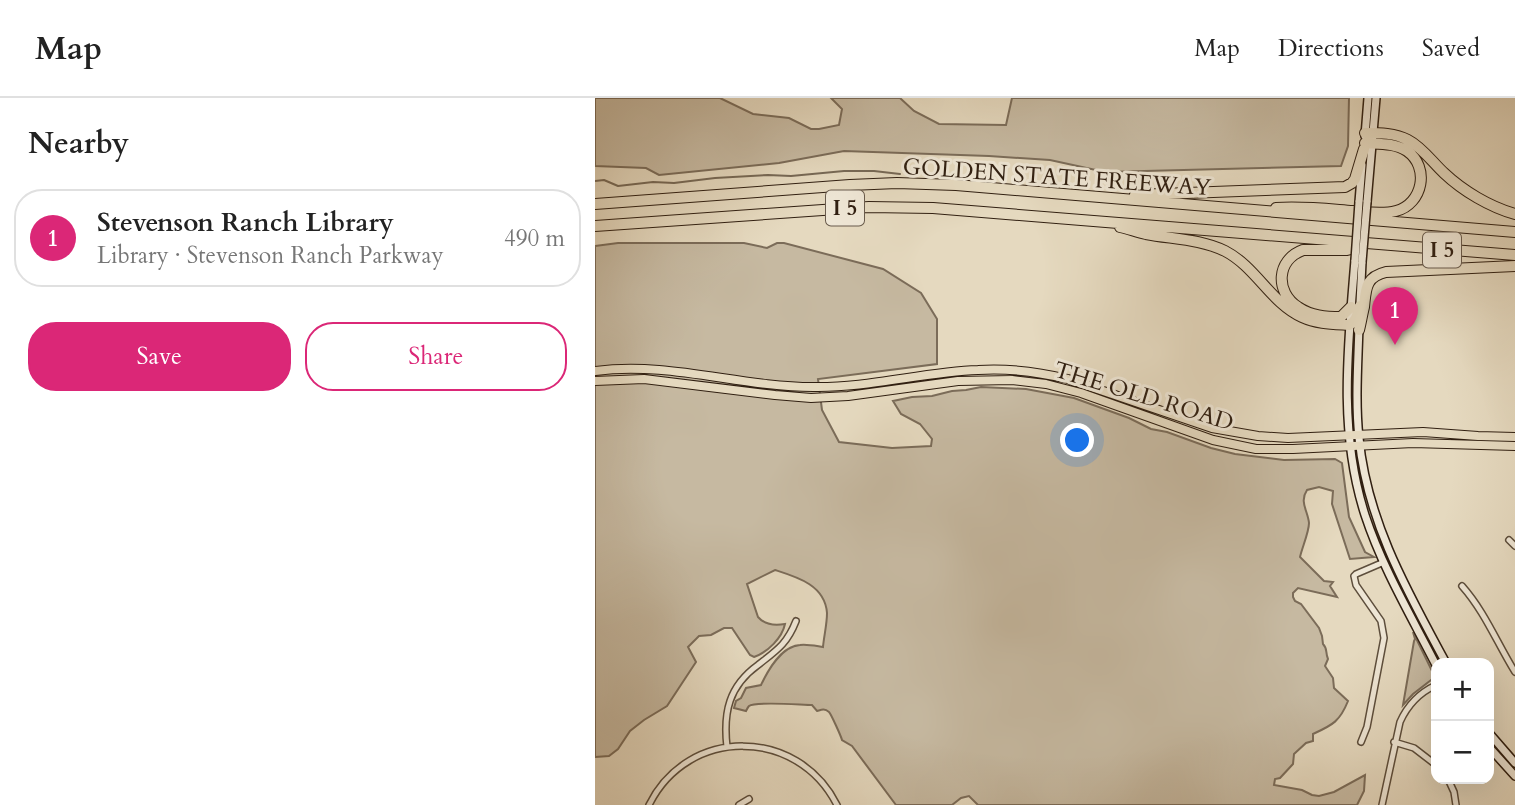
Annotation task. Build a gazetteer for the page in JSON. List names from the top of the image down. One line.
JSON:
{"streets":{"highway":["GOLDEN STATE FREEWAY","I 5"],"main road":["THE OLD ROAD"]},"page":{"header":"Map","nav":["Map","Directions","Saved"],"heading":"Nearby","list":[{"mark":"1","name":"Stevenson Ranch Library","note":"Library · Stevenson Ranch Parkway","value":"490 m"}],"pins":"1","buttons":["Save","Share"],"map_buttons":["+","−"]}}
